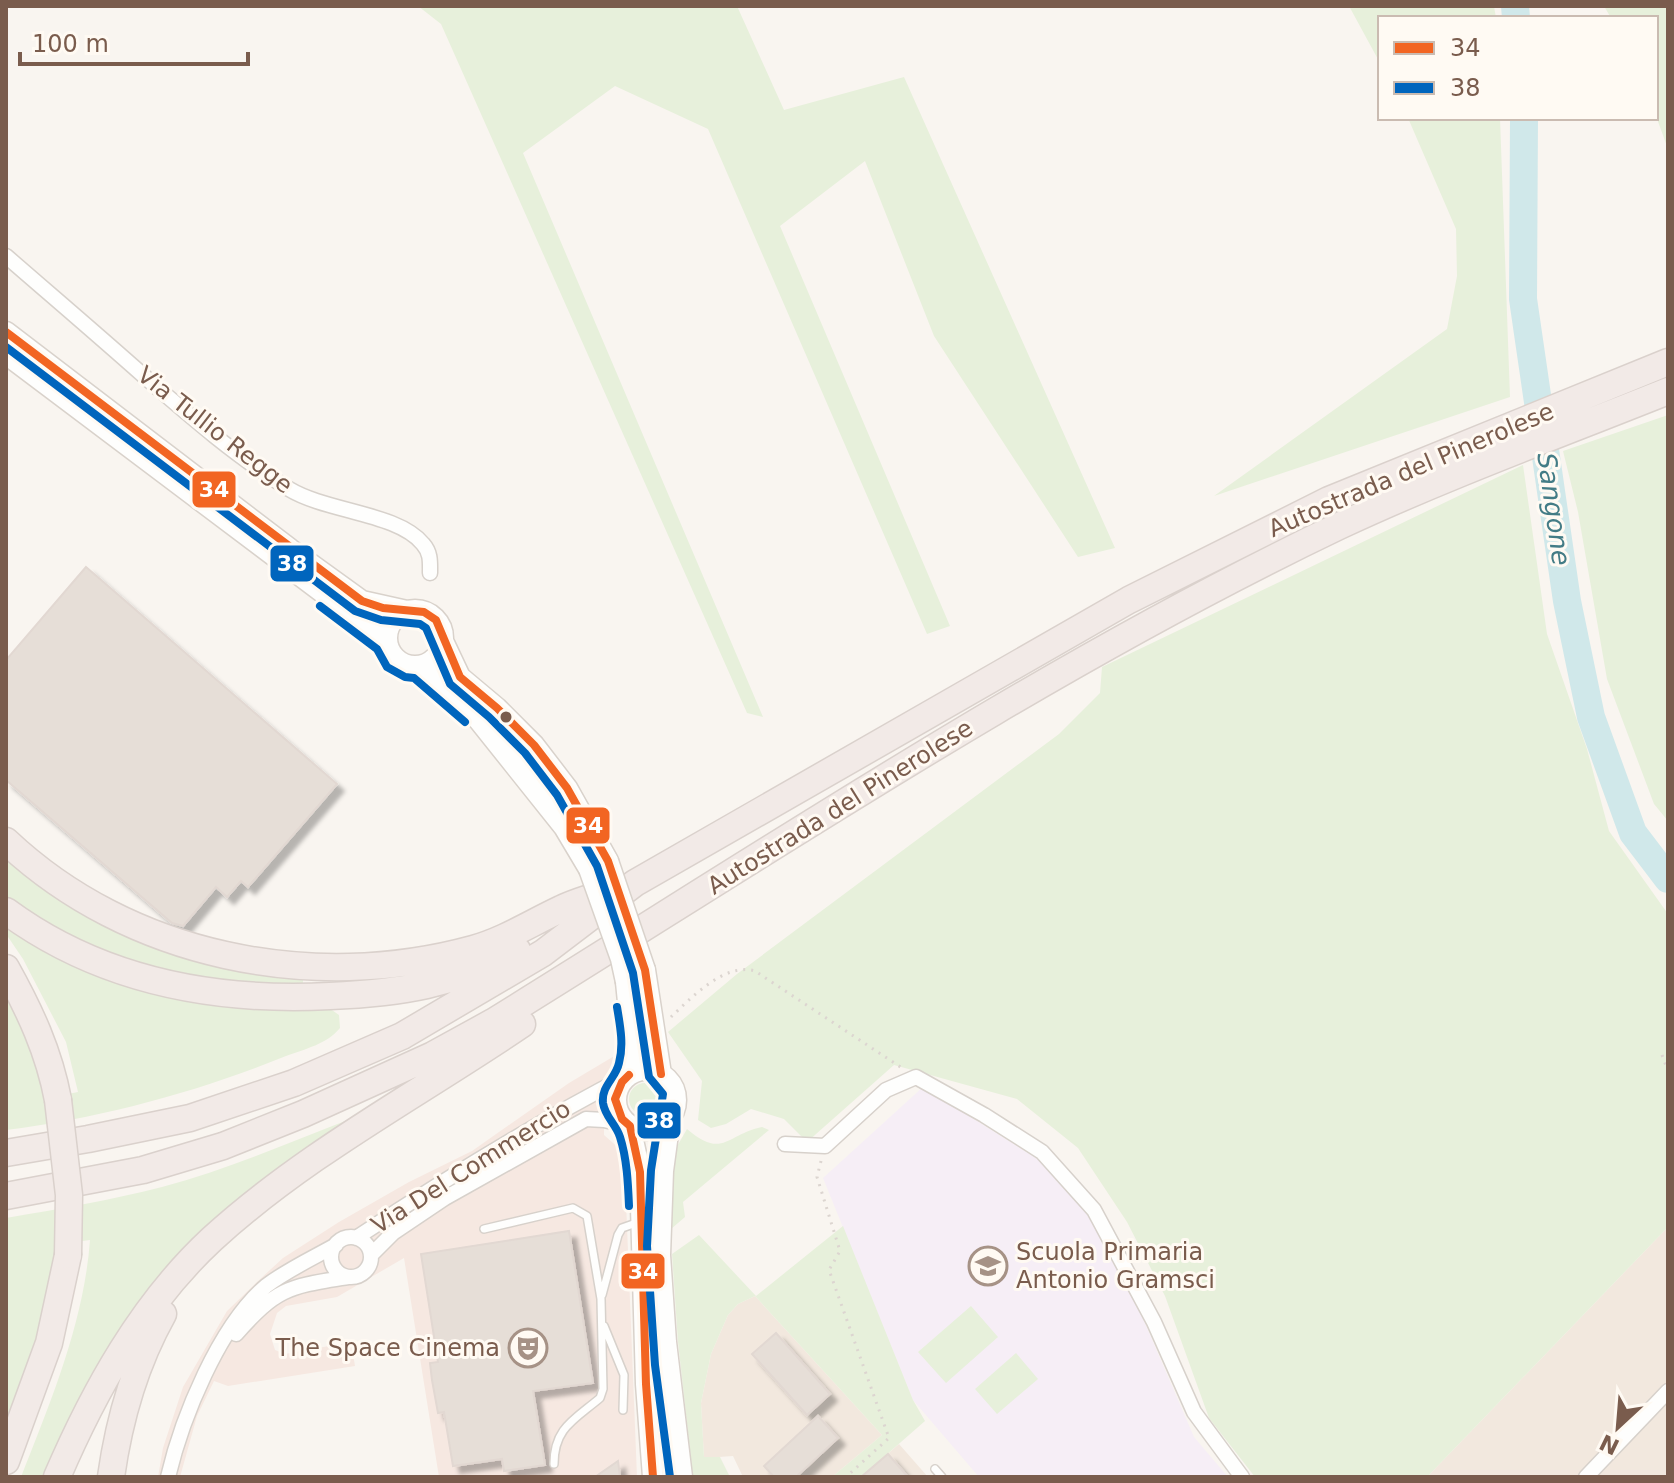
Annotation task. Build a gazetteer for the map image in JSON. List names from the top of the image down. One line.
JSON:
{"streets":{"highway":["Autostrada del Pinerolese"],"street":["Via Tullio Regge","Via Del Commercio"]},"water":["Sangone"],"places":{"school or university":["Scuola Primaria Antonio Gramsci"],"theatre":["The Space Cinema"]},"lines":["transit line 34","transit line 38"],"legend":["34","38"],"scale_bar":"100 m","north":"bottom left"}
